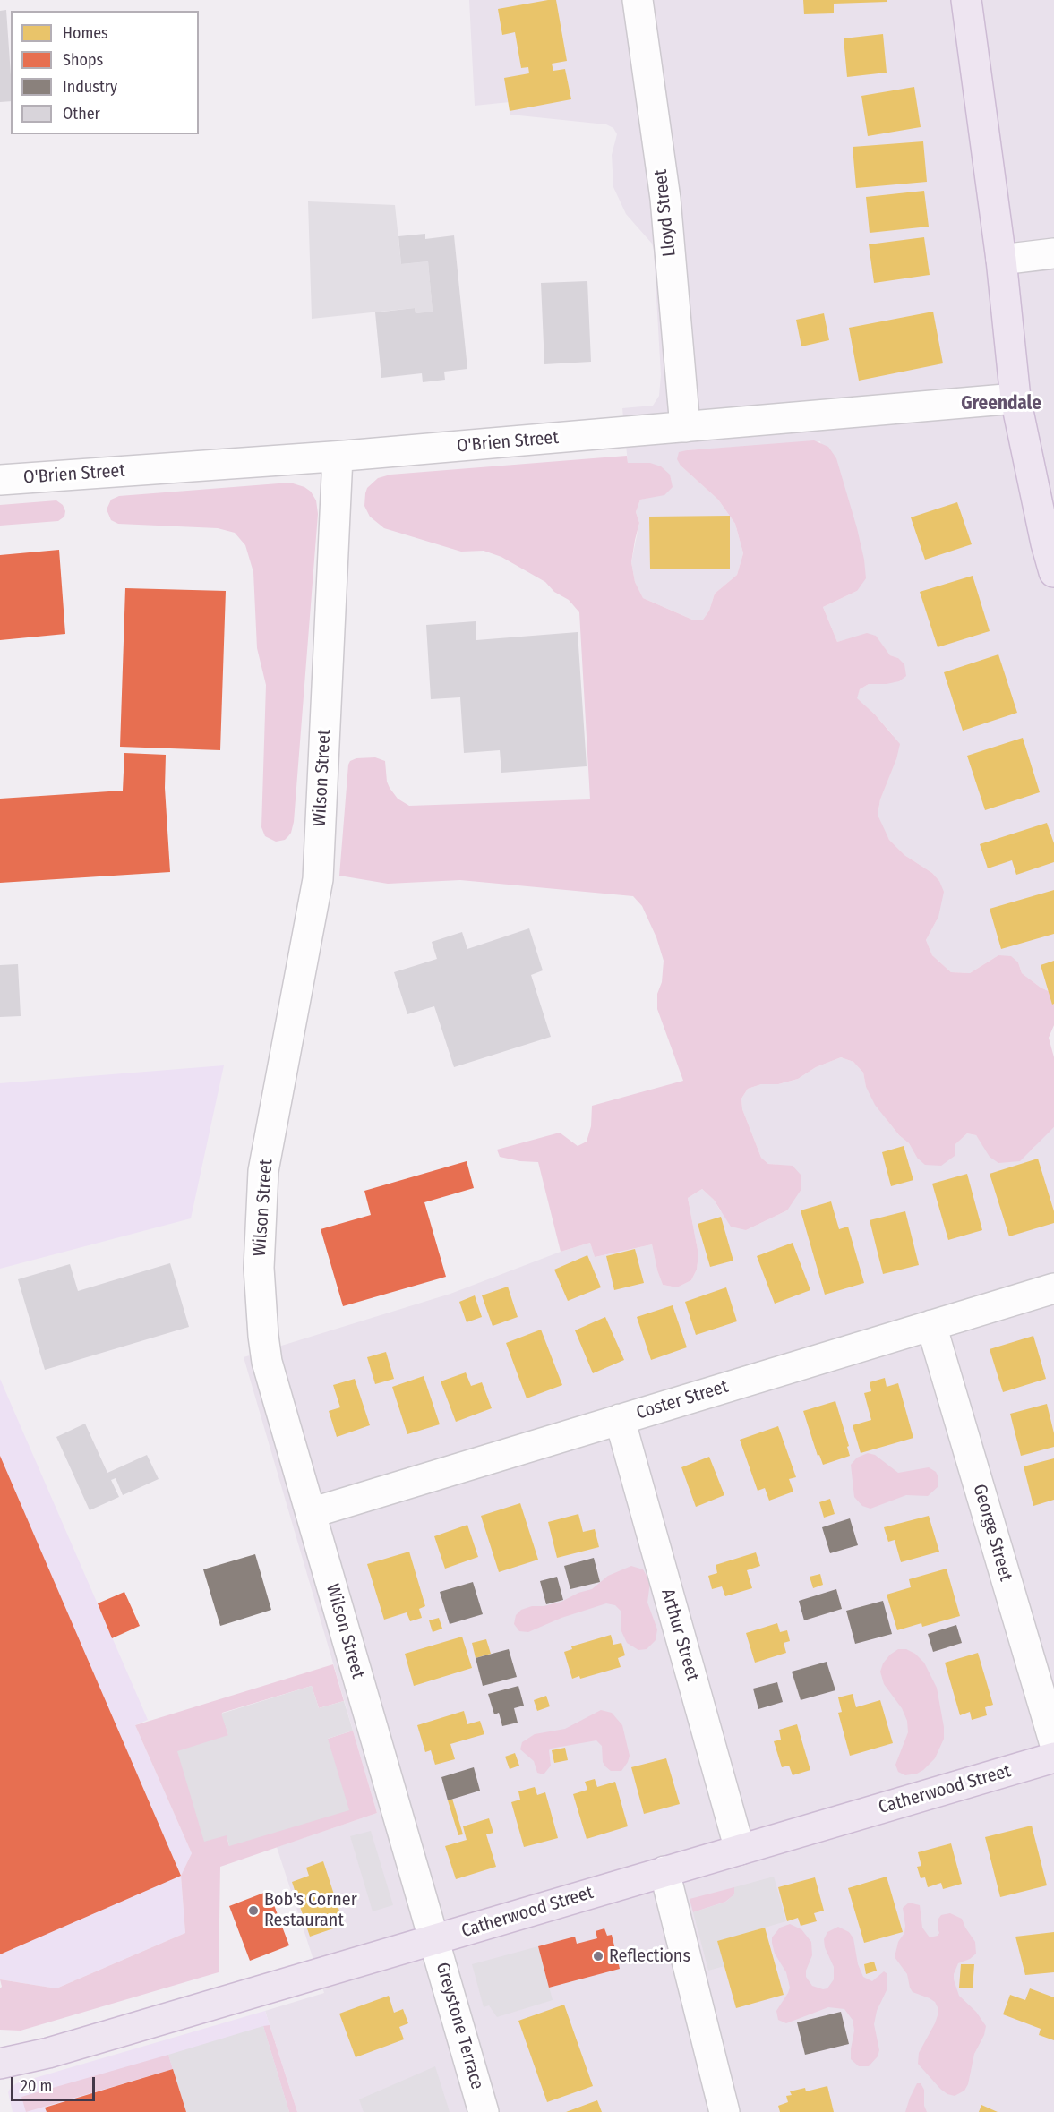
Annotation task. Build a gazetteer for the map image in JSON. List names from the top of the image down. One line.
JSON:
{"streets":{"main road":["Catherwood Street"],"street":["Lloyd Street","O'Brien Street","Wilson Street","Coster Street","George Street","Arthur Street","Greystone Terrace"]},"crossings":[["Lloyd Street","O'Brien Street"],["O'Brien Street","Wilson Street"],["Wilson Street","Coster Street"],["Wilson Street","Catherwood Street"],["Wilson Street","Greystone Terrace"],["Coster Street","George Street"],["Coster Street","Arthur Street"],["Arthur Street","Catherwood Street"],["Catherwood Street","Greystone Terrace"]],"districts":["Greendale"],"places":["Bob's Corner Restaurant","Reflections"],"legend":["Homes","Shops","Industry","Other"],"scale_bar":"20 m"}
